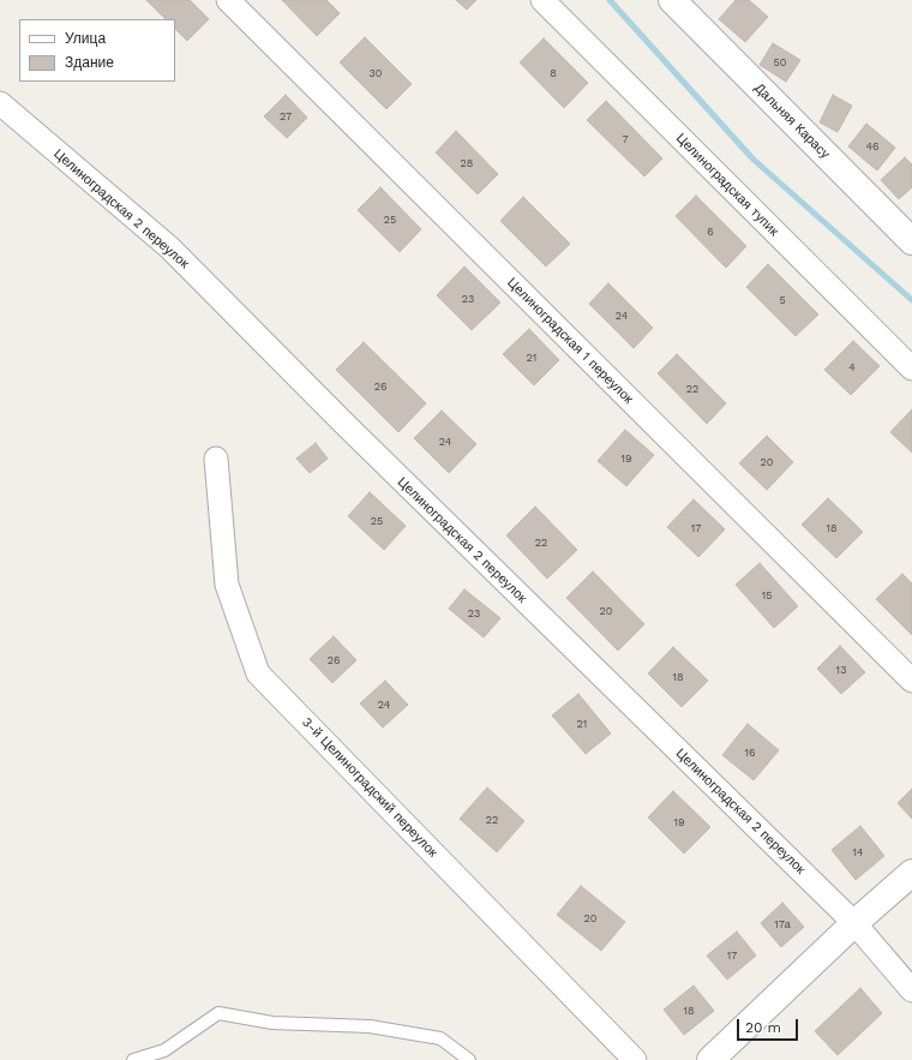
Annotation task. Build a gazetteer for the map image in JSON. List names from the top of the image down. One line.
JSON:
{"streets":{"street":["Дальняя Карасу","Целиноградская тупик","Целиноградская 2 переулок","Целиноградская 1 переулок","3-й Целиноградский переулок"]},"house_numbers":["50","30","8","27","7","46","28","25","6","23","5","24","21","4","26","22","24","19","20","25","17","18","22","15","20","23","26","13","18","24","21","16","22","19","14","20","17а","17","18"],"legend":["Улица","Здание"],"scale_bar":"20 m"}
